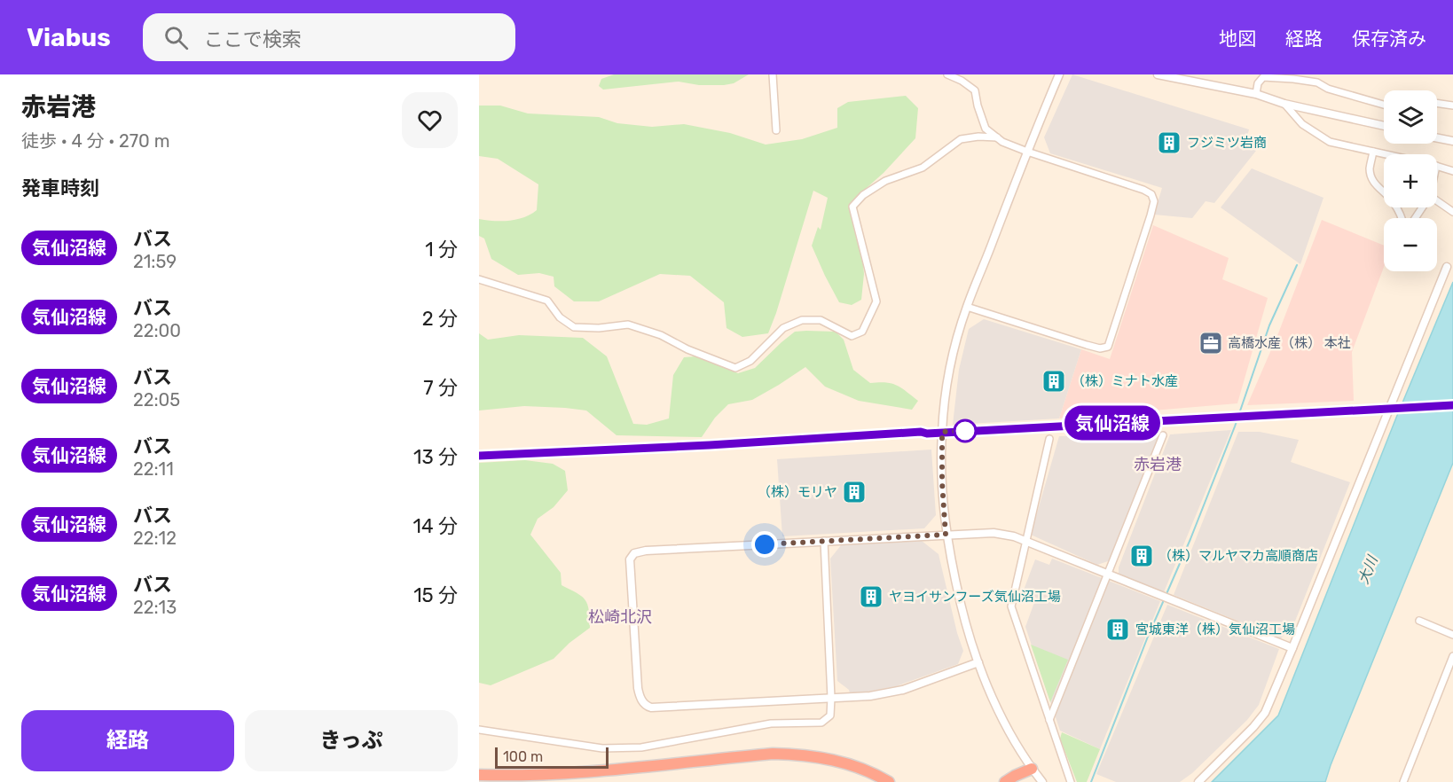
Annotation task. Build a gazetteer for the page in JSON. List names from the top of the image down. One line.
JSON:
{"districts":["赤岩港","松崎北沢"],"water":["大川"],"places":{"building":["フジミツ岩商","（株）ミナト水産","（株）モリヤ","（株）マルヤマカ高順商店","ヤヨイサンフーズ気仙沼工場","宮城東洋（株）気仙沼工場"],"office":["高橋水産（株） 本社"]},"lines":["bus line 気仙沼線"],"scale_bar":"100 m","page":{"header":"Viabus","search":"ここで検索","nav":["地図","経路","保存済み"],"heading":[["赤岩港","徒歩 · 4 分 · 270 m"],"発車時刻"],"on_map":"気仙沼線","map_buttons":["+","−"],"list":[{"mark":"気仙沼線","name":"バス","note":"21:59","value":"1 分"},{"mark":"気仙沼線","name":"バス","note":"22:00","value":"2 分"},{"mark":"気仙沼線","name":"バス","note":"22:05","value":"7 分"},{"mark":"気仙沼線","name":"バス","note":"22:11","value":"13 分"},{"mark":"気仙沼線","name":"バス","note":"22:12","value":"14 分"},{"mark":"気仙沼線","name":"バス","note":"22:13","value":"15 分"}],"buttons":["経路","きっぷ"],"scale":"100 m"}}
